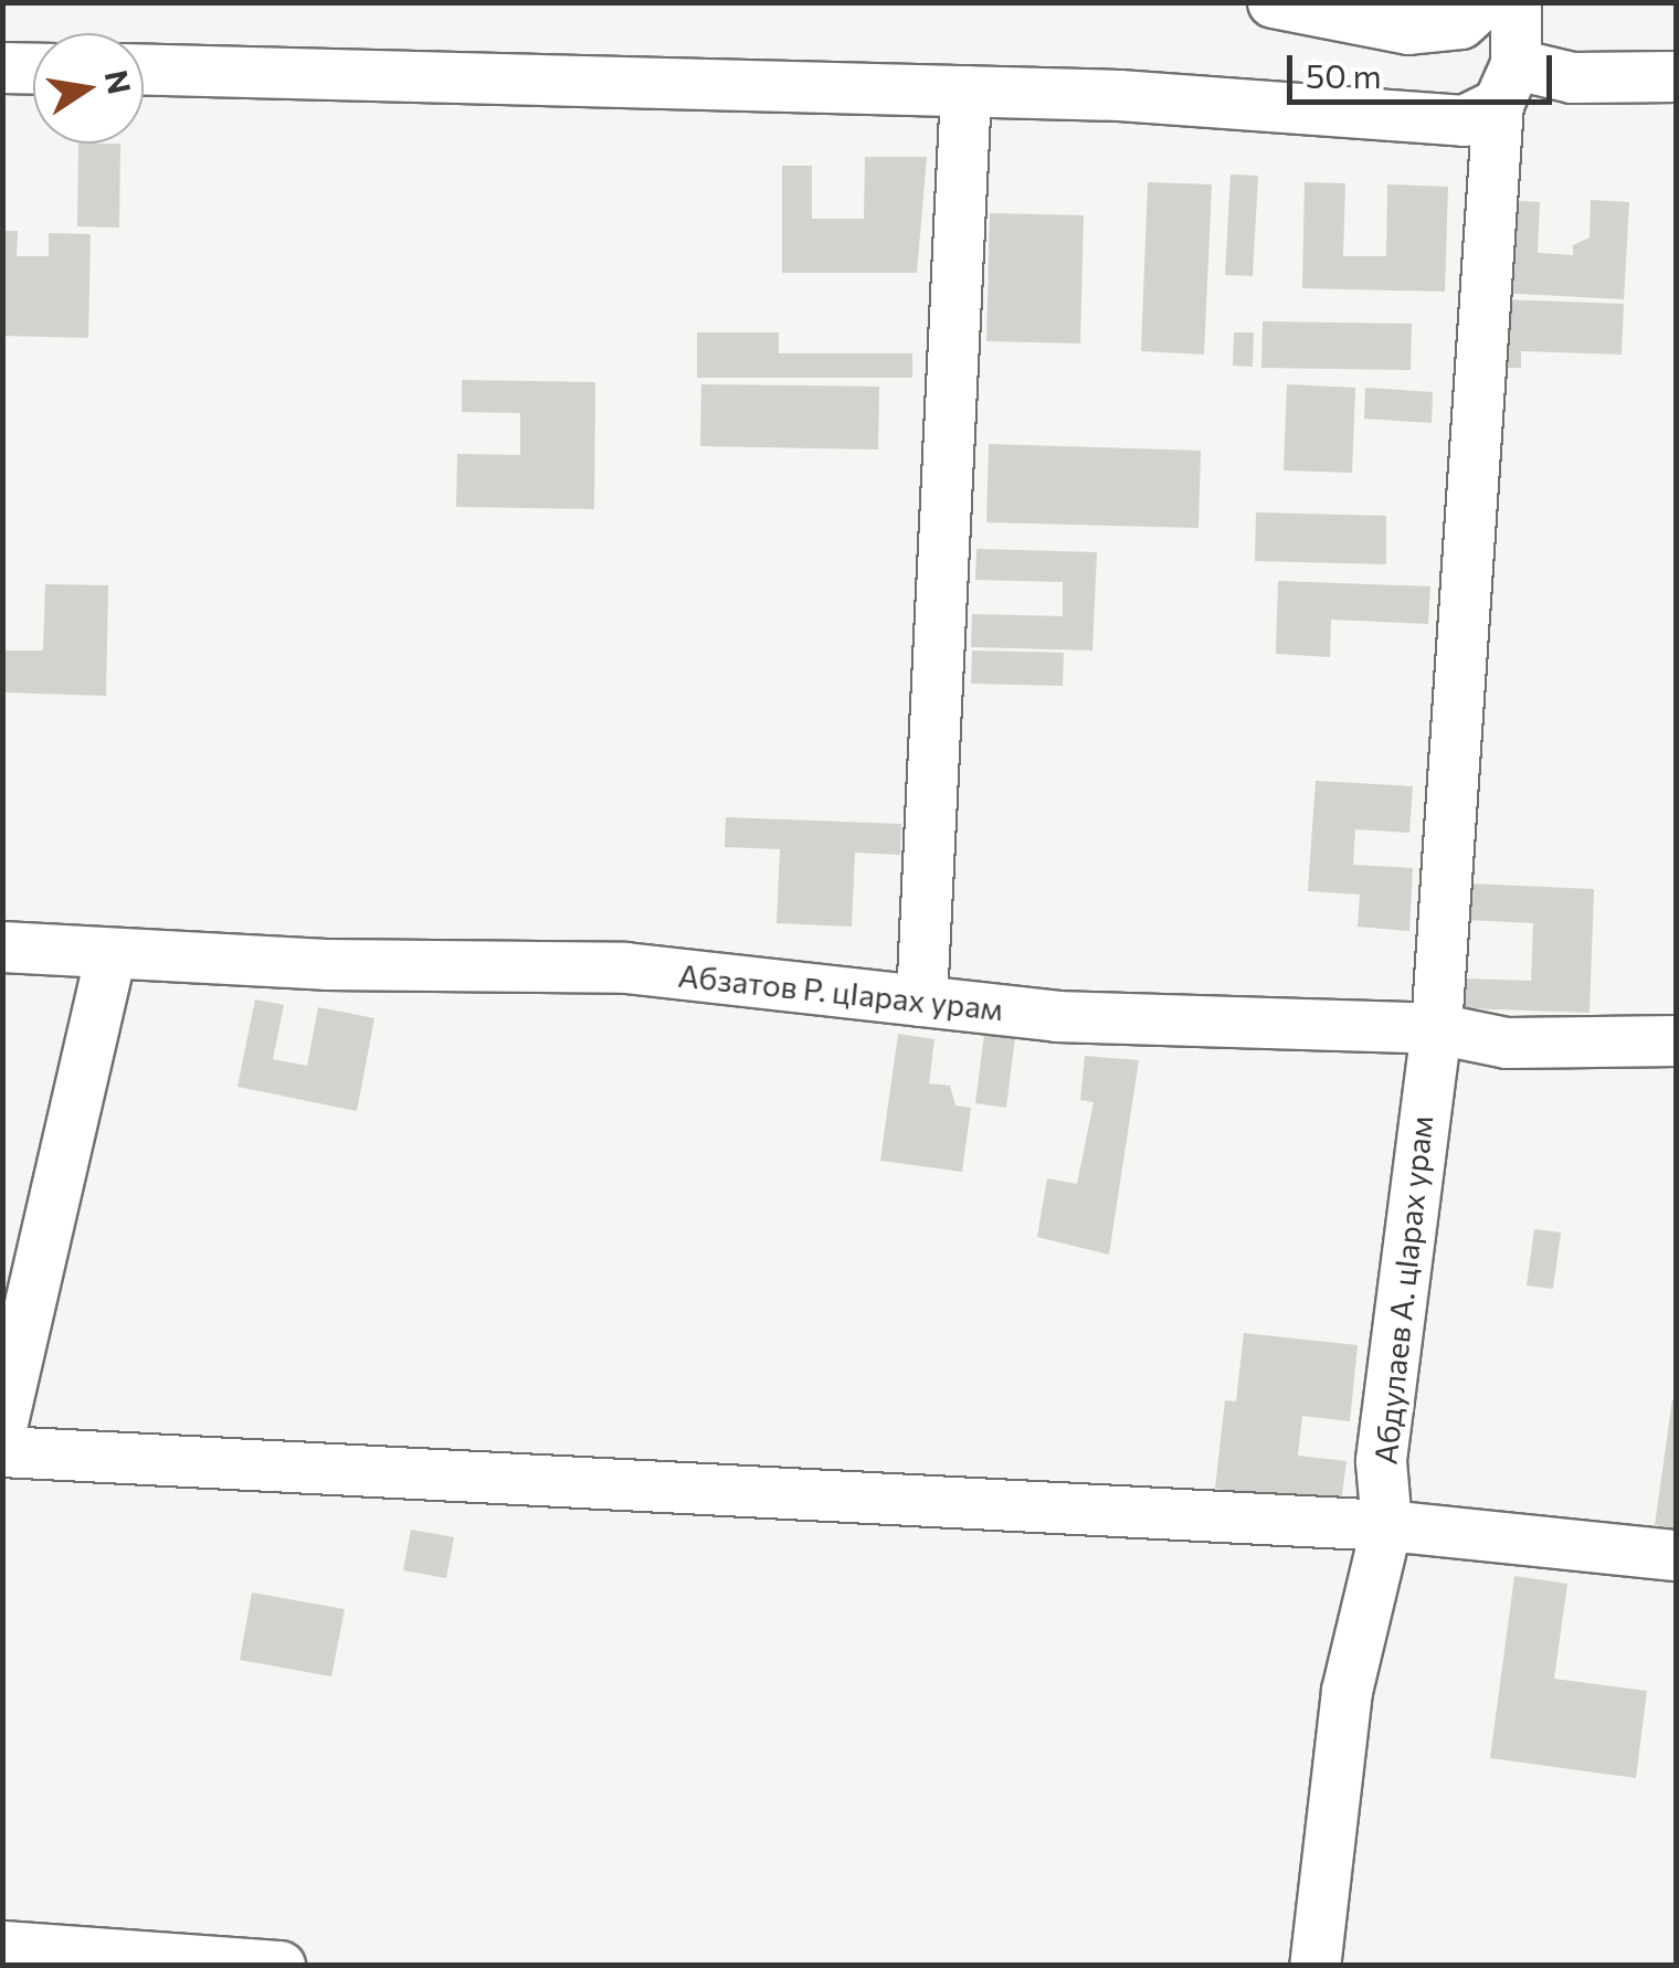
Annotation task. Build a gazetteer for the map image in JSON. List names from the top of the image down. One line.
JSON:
{"streets":{"street":["Абзатов Р. цIарах урам","Абдулаев А. цIарах урам"]},"crossings":[["Абзатов Р. цIарах урам","Абдулаев А. цIарах урам"]],"scale_bar":"50 m","north":"right"}
